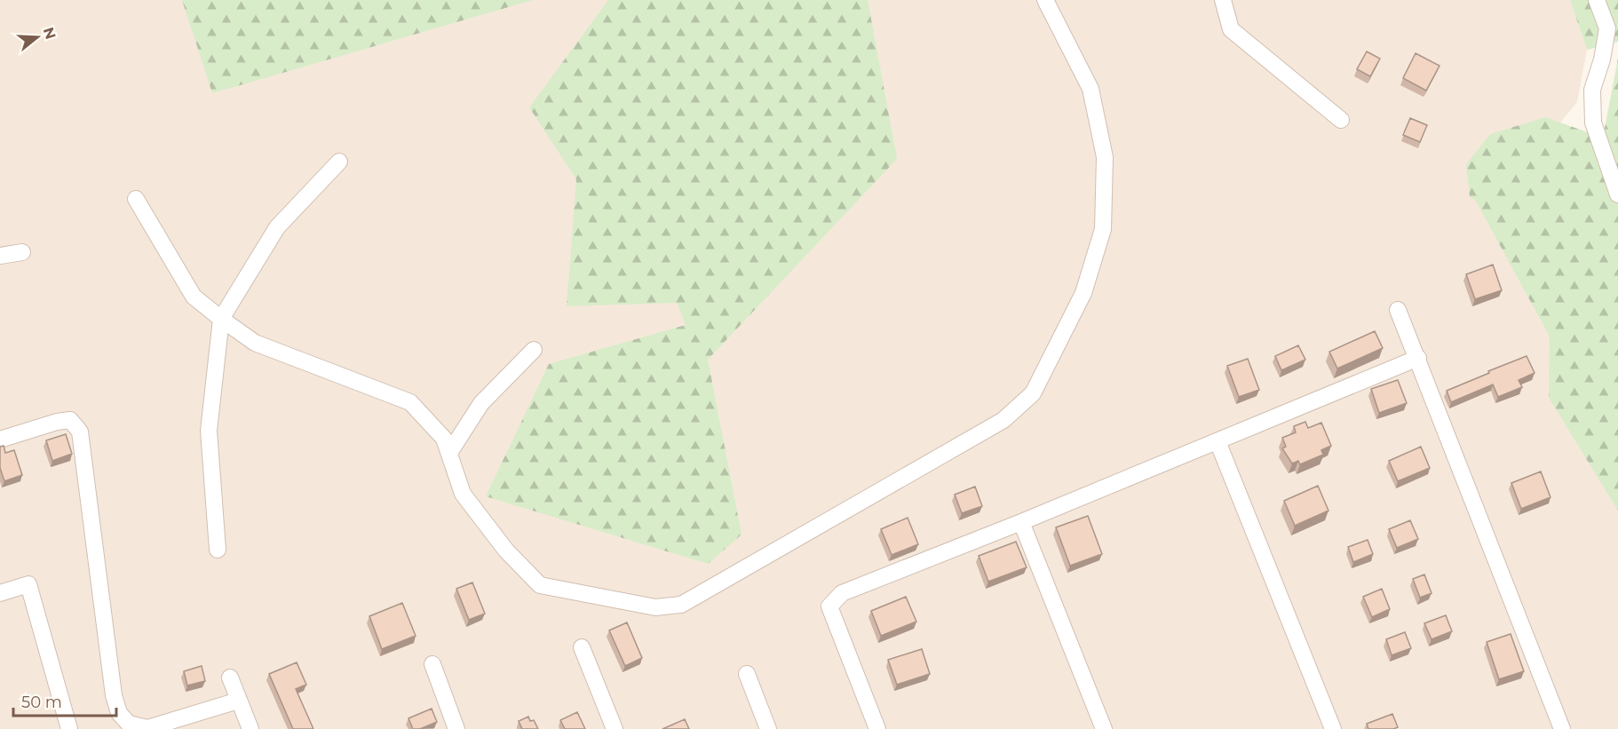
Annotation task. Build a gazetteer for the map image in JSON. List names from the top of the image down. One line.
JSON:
{"scale_bar":"50 m","north":"right"}
